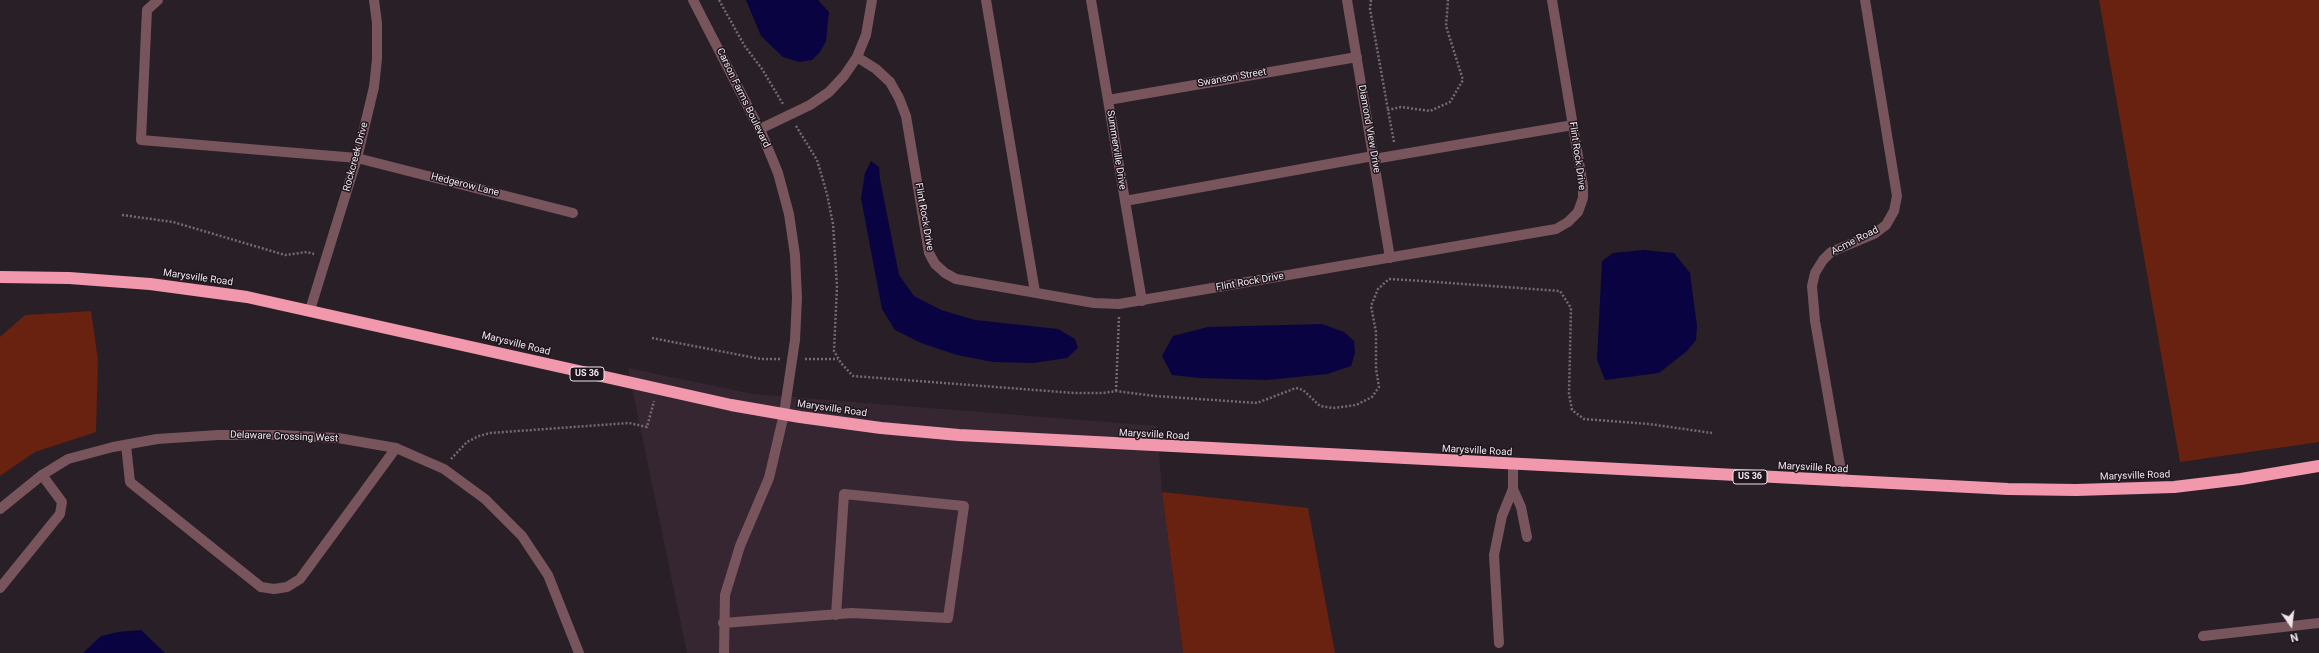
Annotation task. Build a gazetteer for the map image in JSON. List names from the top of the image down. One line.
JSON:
{"streets":{"highway":["Marysville Road","US 36"],"street":["Swanson Street","Carson Farms Boulevard","Diamond View Drive","Summerville Drive","Flint Rock Drive","Rockcreek Drive","Hedgerow Lane","Acme Road","Delaware Crossing West"]},"crossings":[["Swanson Street","Diamond View Drive"],["Swanson Street","Summerville Drive"],["Carson Farms Boulevard","Marysville Road"],["Diamond View Drive","Flint Rock Drive"],["Summerville Drive","Flint Rock Drive"],["Rockcreek Drive","Hedgerow Lane"],["Rockcreek Drive","Marysville Road"],["Acme Road","Marysville Road"]],"north":"bottom"}
